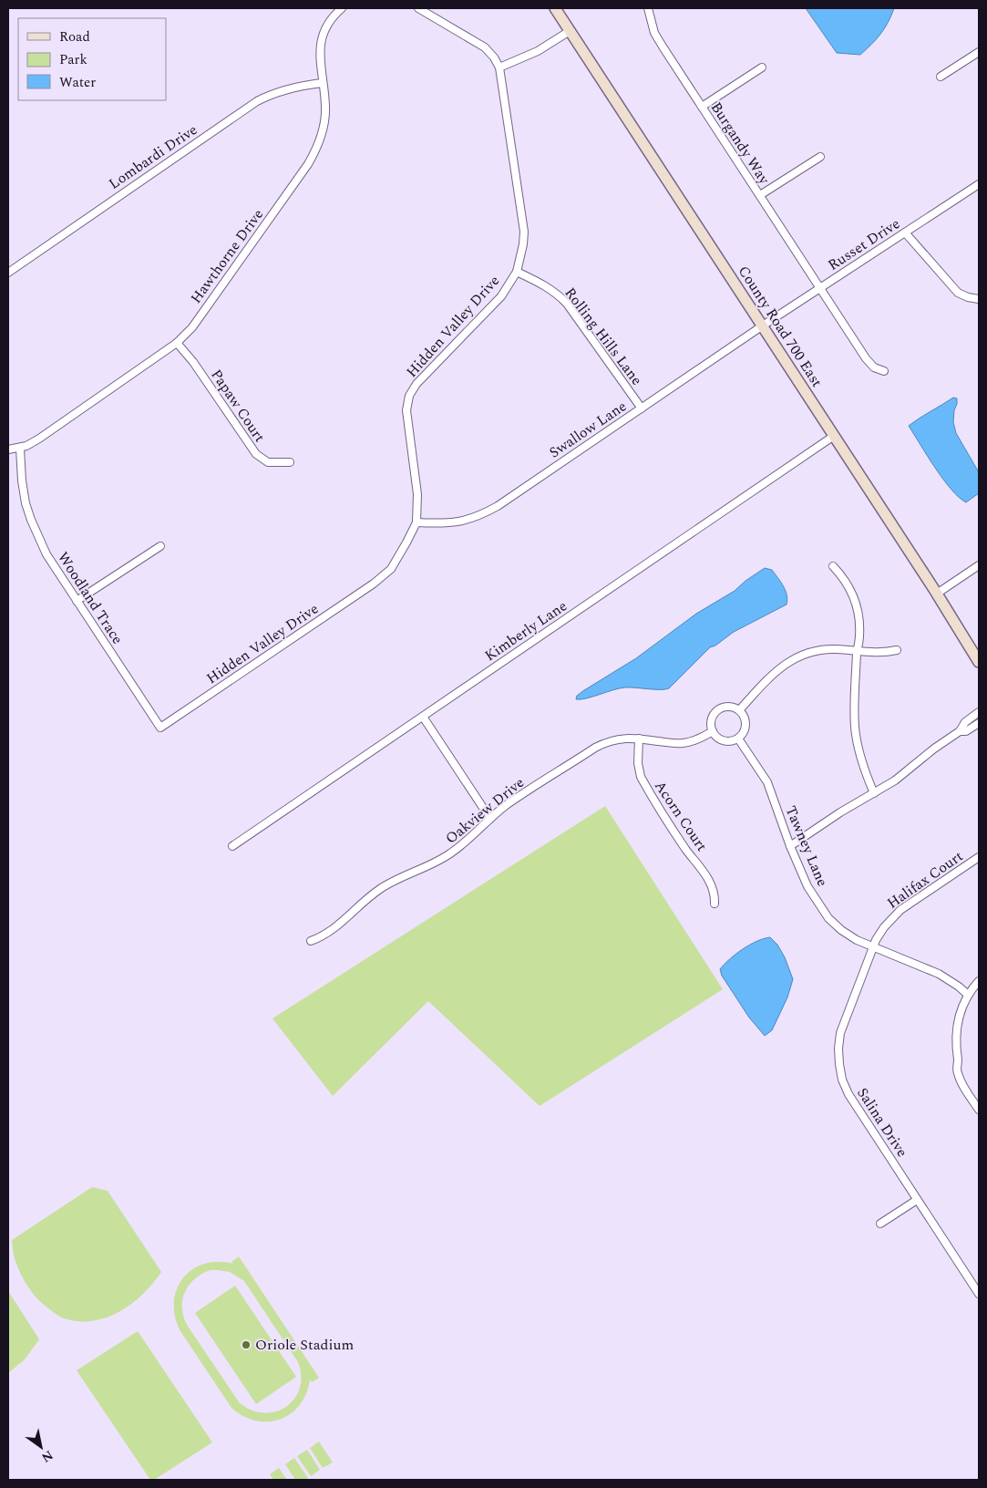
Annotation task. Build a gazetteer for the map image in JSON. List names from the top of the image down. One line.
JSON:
{"streets":{"main road":["County Road 700 East"],"street":["Burgandy Way","Lombardi Drive","Russet Drive","Hawthorne Drive","Hidden Valley Drive","Rolling Hills Lane","Papaw Court","Swallow Lane","Woodland Trace","Kimberly Lane","Oakview Drive","Acorn Court","Tawney Lane","Halifax Court","Salina Drive"]},"crossings":[["Burgandy Way","Russet Drive"],["Lombardi Drive","Hawthorne Drive"],["Russet Drive","County Road 700 East"],["Russet Drive","Swallow Lane"],["Hawthorne Drive","Papaw Court"],["Hawthorne Drive","Woodland Trace"],["Hidden Valley Drive","Rolling Hills Lane"],["Hidden Valley Drive","Swallow Lane"],["Hidden Valley Drive","Woodland Trace"],["County Road 700 East","Swallow Lane"],["County Road 700 East","Kimberly Lane"],["Rolling Hills Lane","Swallow Lane"],["Oakview Drive","Acorn Court"],["Oakview Drive","Tawney Lane"],["Tawney Lane","Halifax Court"],["Tawney Lane","Salina Drive"],["Halifax Court","Salina Drive"]],"places":["Oriole Stadium"],"legend":["Road","Park","Water"],"north":"bottom right"}
